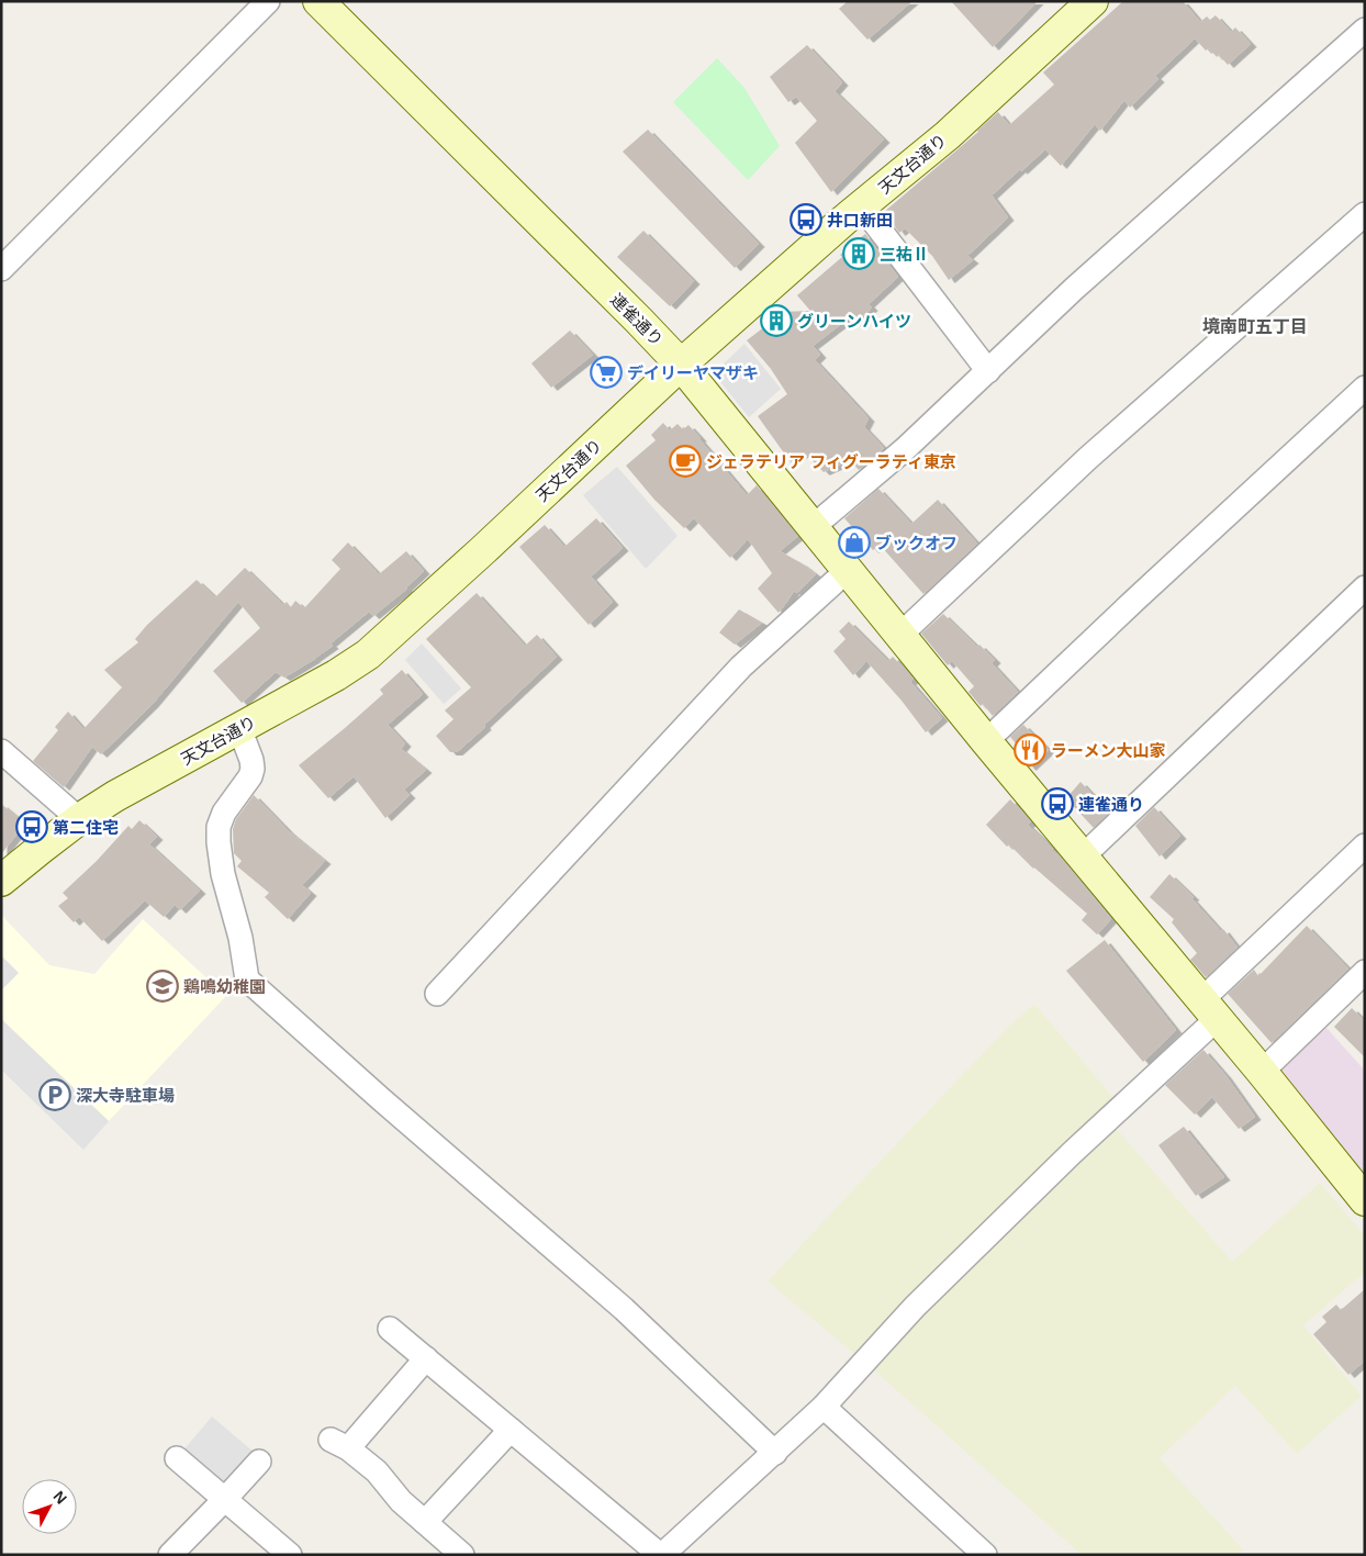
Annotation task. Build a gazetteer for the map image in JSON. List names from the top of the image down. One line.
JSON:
{"streets":{"main road":["天文台通り","連雀通り"]},"crossings":[["天文台通り","連雀通り"]],"districts":["境南町五丁目"],"places":{"bus stop":["井口新田","連雀通り","第二住宅"],"building":["三祐Ⅱ","グリーンハイツ"],"supermarket":["デイリーヤマザキ"],"cafe":["ジェラテリア フィグーラティ東京"],"shop":["ブックオフ"],"restaurant":["ラーメン大山家"],"school or university":["鶏鳴幼稚園"],"parking":["深大寺駐車場"]},"north":"top right"}
